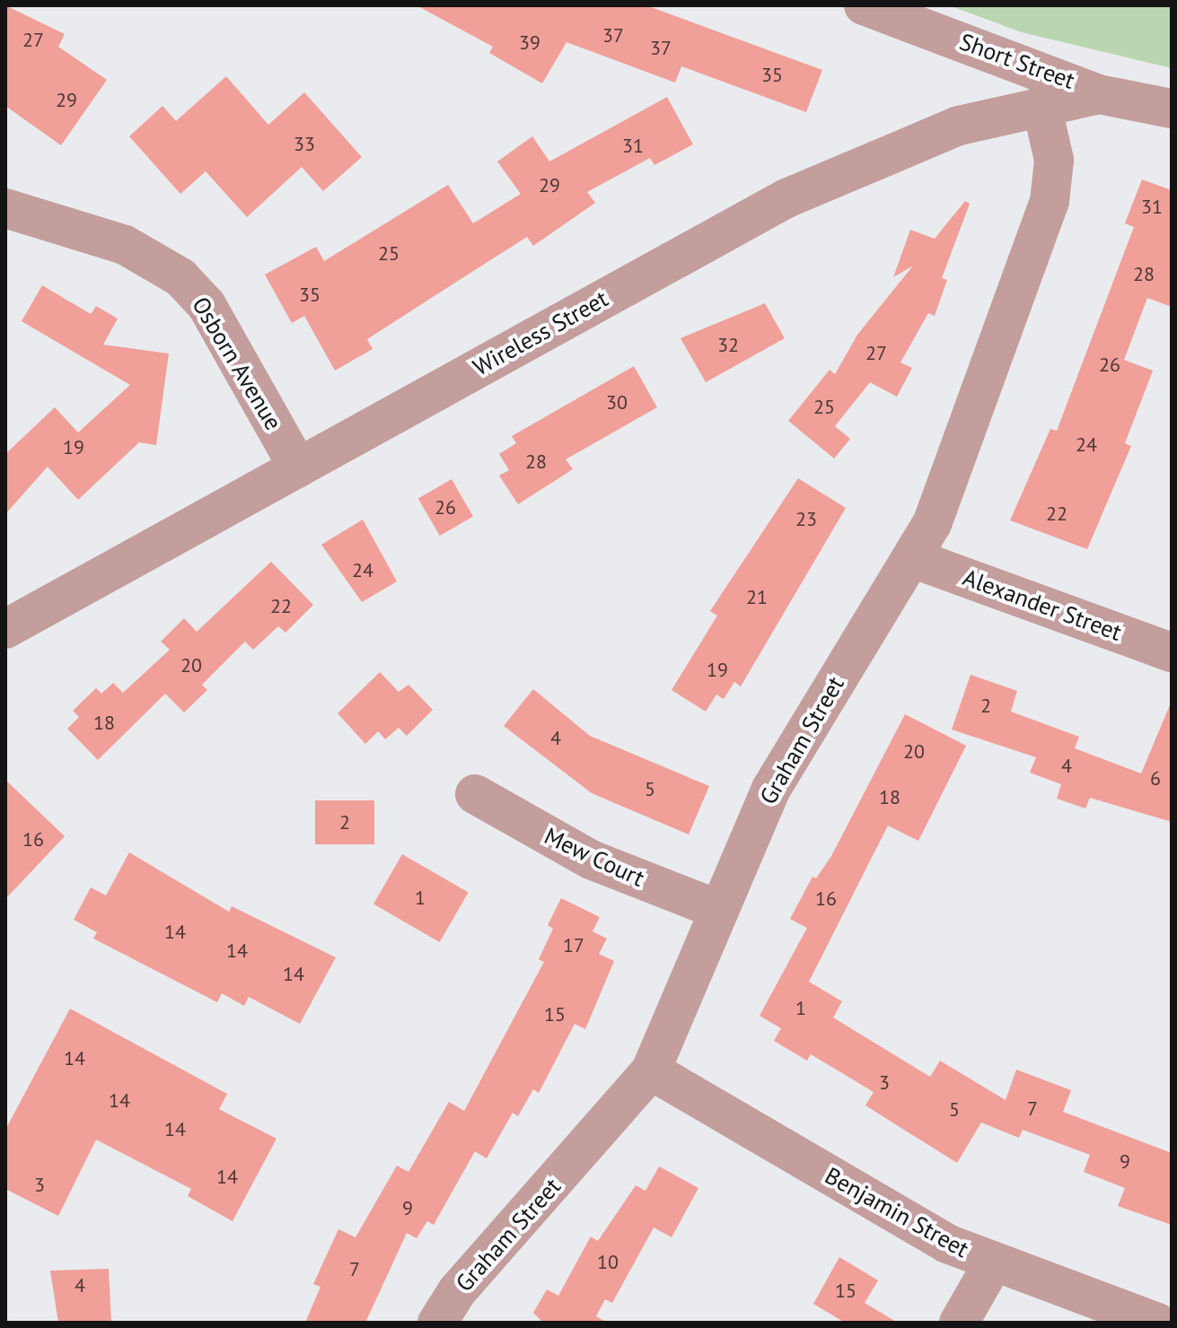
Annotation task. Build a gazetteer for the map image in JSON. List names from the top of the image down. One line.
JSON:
{"streets":{"street":["Short Street","Wireless Street","Osborn Avenue","Alexander Street","Graham Street","Mew Court","Benjamin Street"]},"crossings":[["Short Street","Wireless Street"],["Wireless Street","Osborn Avenue"],["Wireless Street","Graham Street"],["Alexander Street","Graham Street"],["Graham Street","Mew Court"],["Graham Street","Benjamin Street"]],"house_numbers":["37","27","39","37","35","29","33","31","29","31","25","28","35","32","27","26","30","25","24","19","28","26","22","23","24","21","22","20","19","2","18","4","20","4","6","5","18","2","16","1","16","14","17","14","14","1","15","14","3","14","7","5","14","9","14","3","9","10","7","4","15"]}
